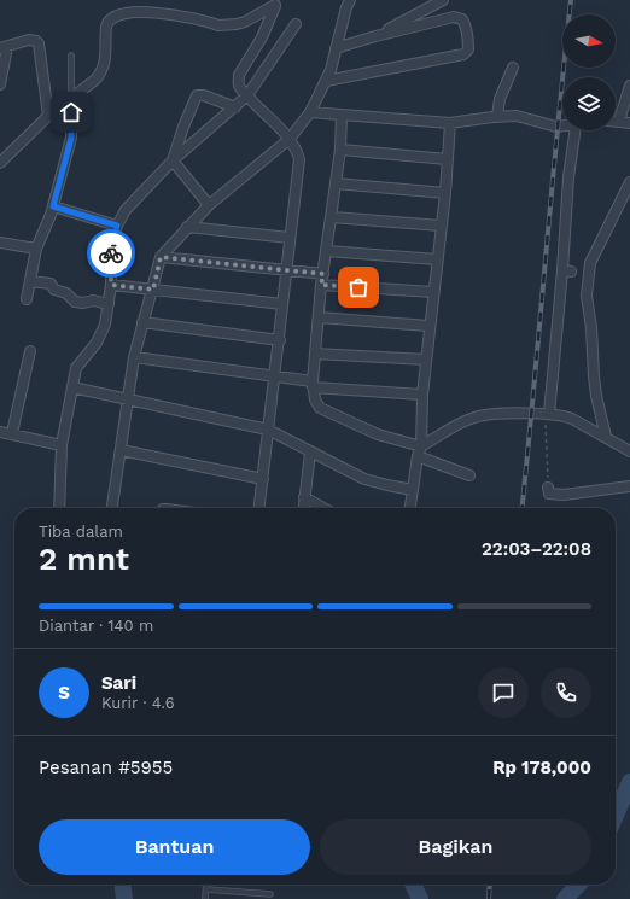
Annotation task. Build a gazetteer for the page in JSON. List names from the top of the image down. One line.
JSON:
{"north":"right","page":{"heading":["2 mnt","Tiba dalam","22:03–22:08"],"panel":["Sari","Kurir · 4.6","Pesanan #5955","Rp 178,000"],"bar":"Diantar · 140 m","round":"S","buttons":["Bantuan","Bagikan"]}}
